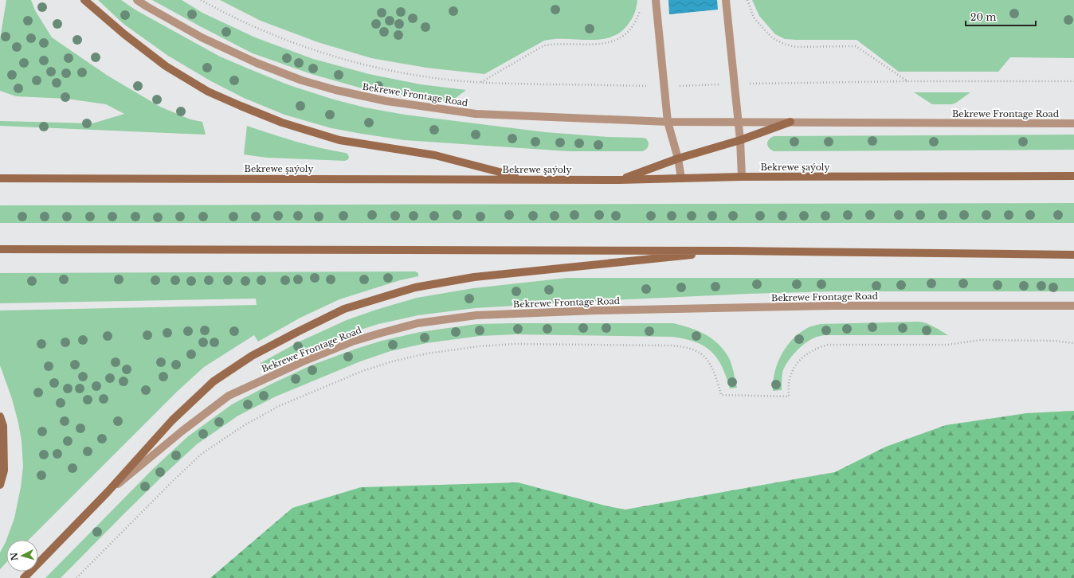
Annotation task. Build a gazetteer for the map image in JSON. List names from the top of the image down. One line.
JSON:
{"streets":{"main road":["Bekrewe şaýoly"],"street":["Bekrewe Frontage Road"]},"scale_bar":"20 m","north":"left"}
